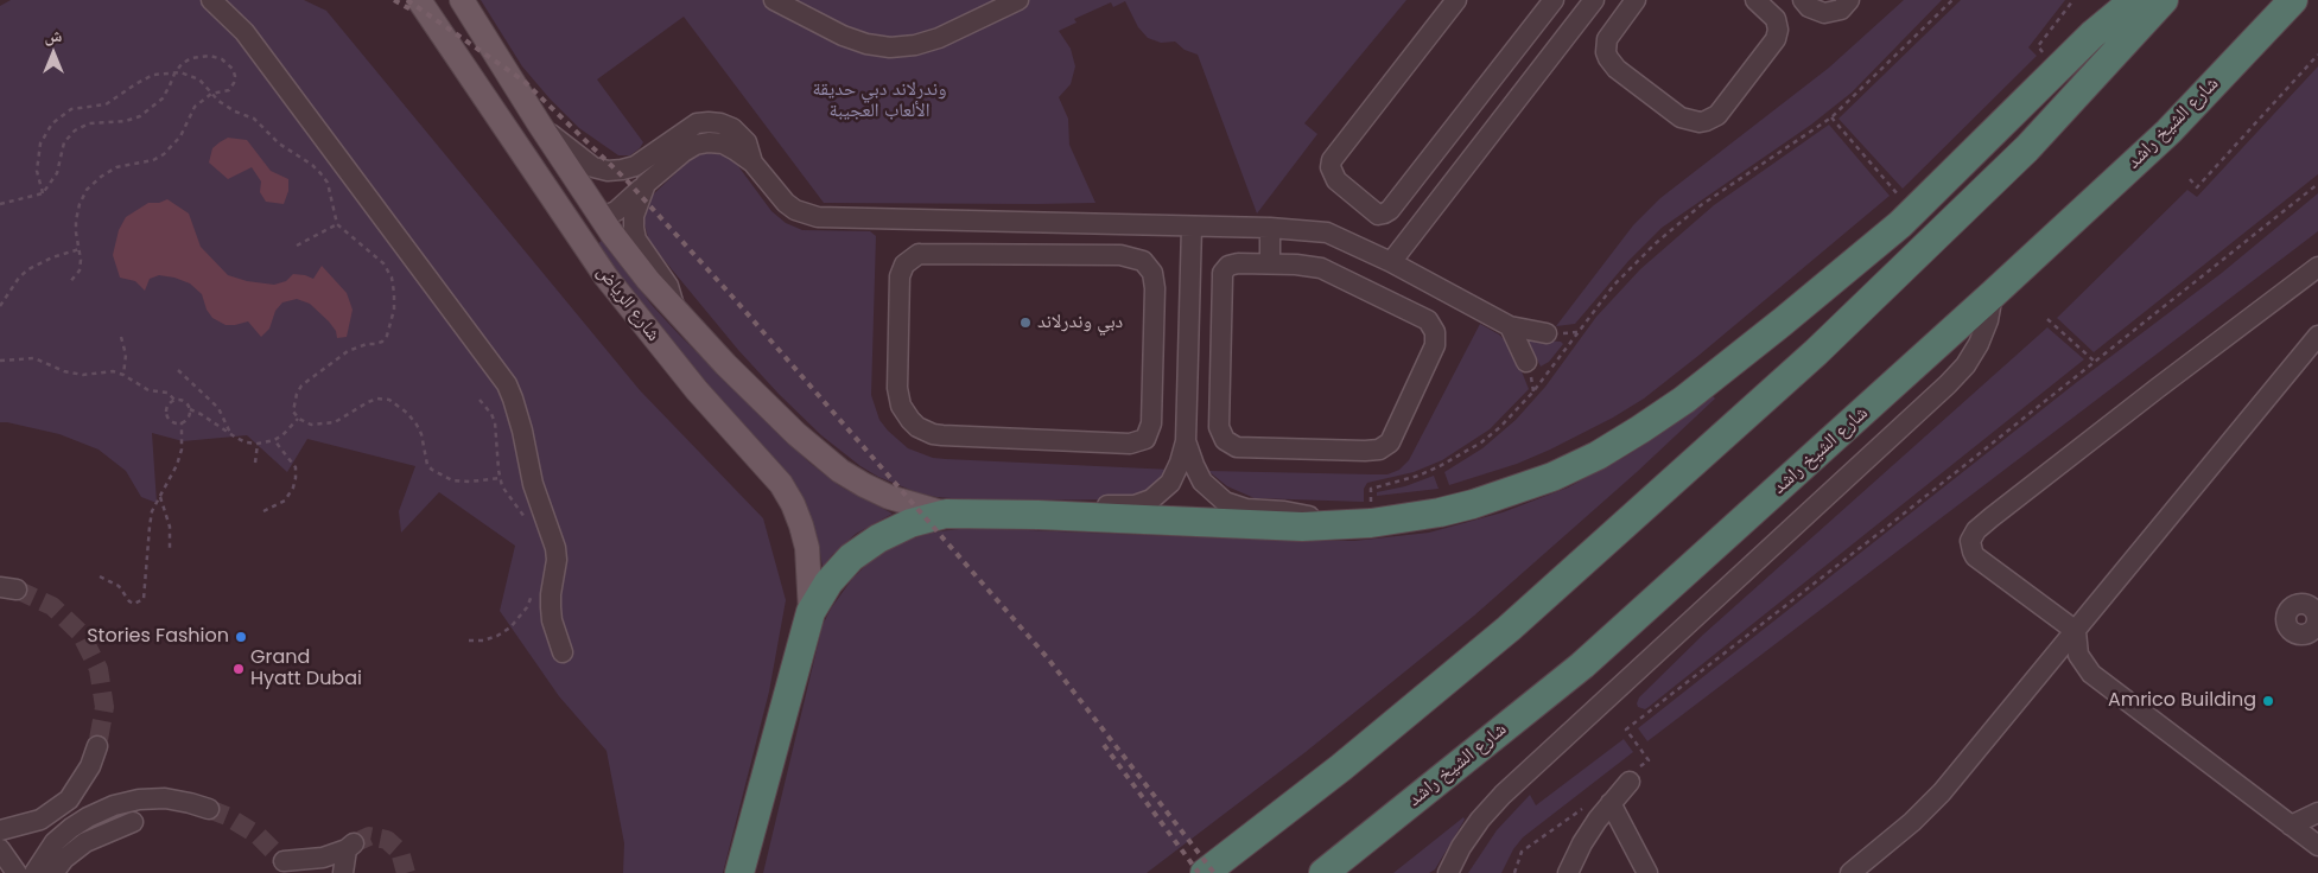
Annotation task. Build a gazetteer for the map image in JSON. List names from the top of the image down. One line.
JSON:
{"streets":{"highway":["شارع الشيخ راشد"],"main road":["شارع الرياض"]},"parks":["وندرلاند دبي حديقة الألعاب العجيبة"],"places":["دبي وندرلاند","Stories Fashion","Grand Hyatt Dubai","Amrico Building"],"north":"top"}
